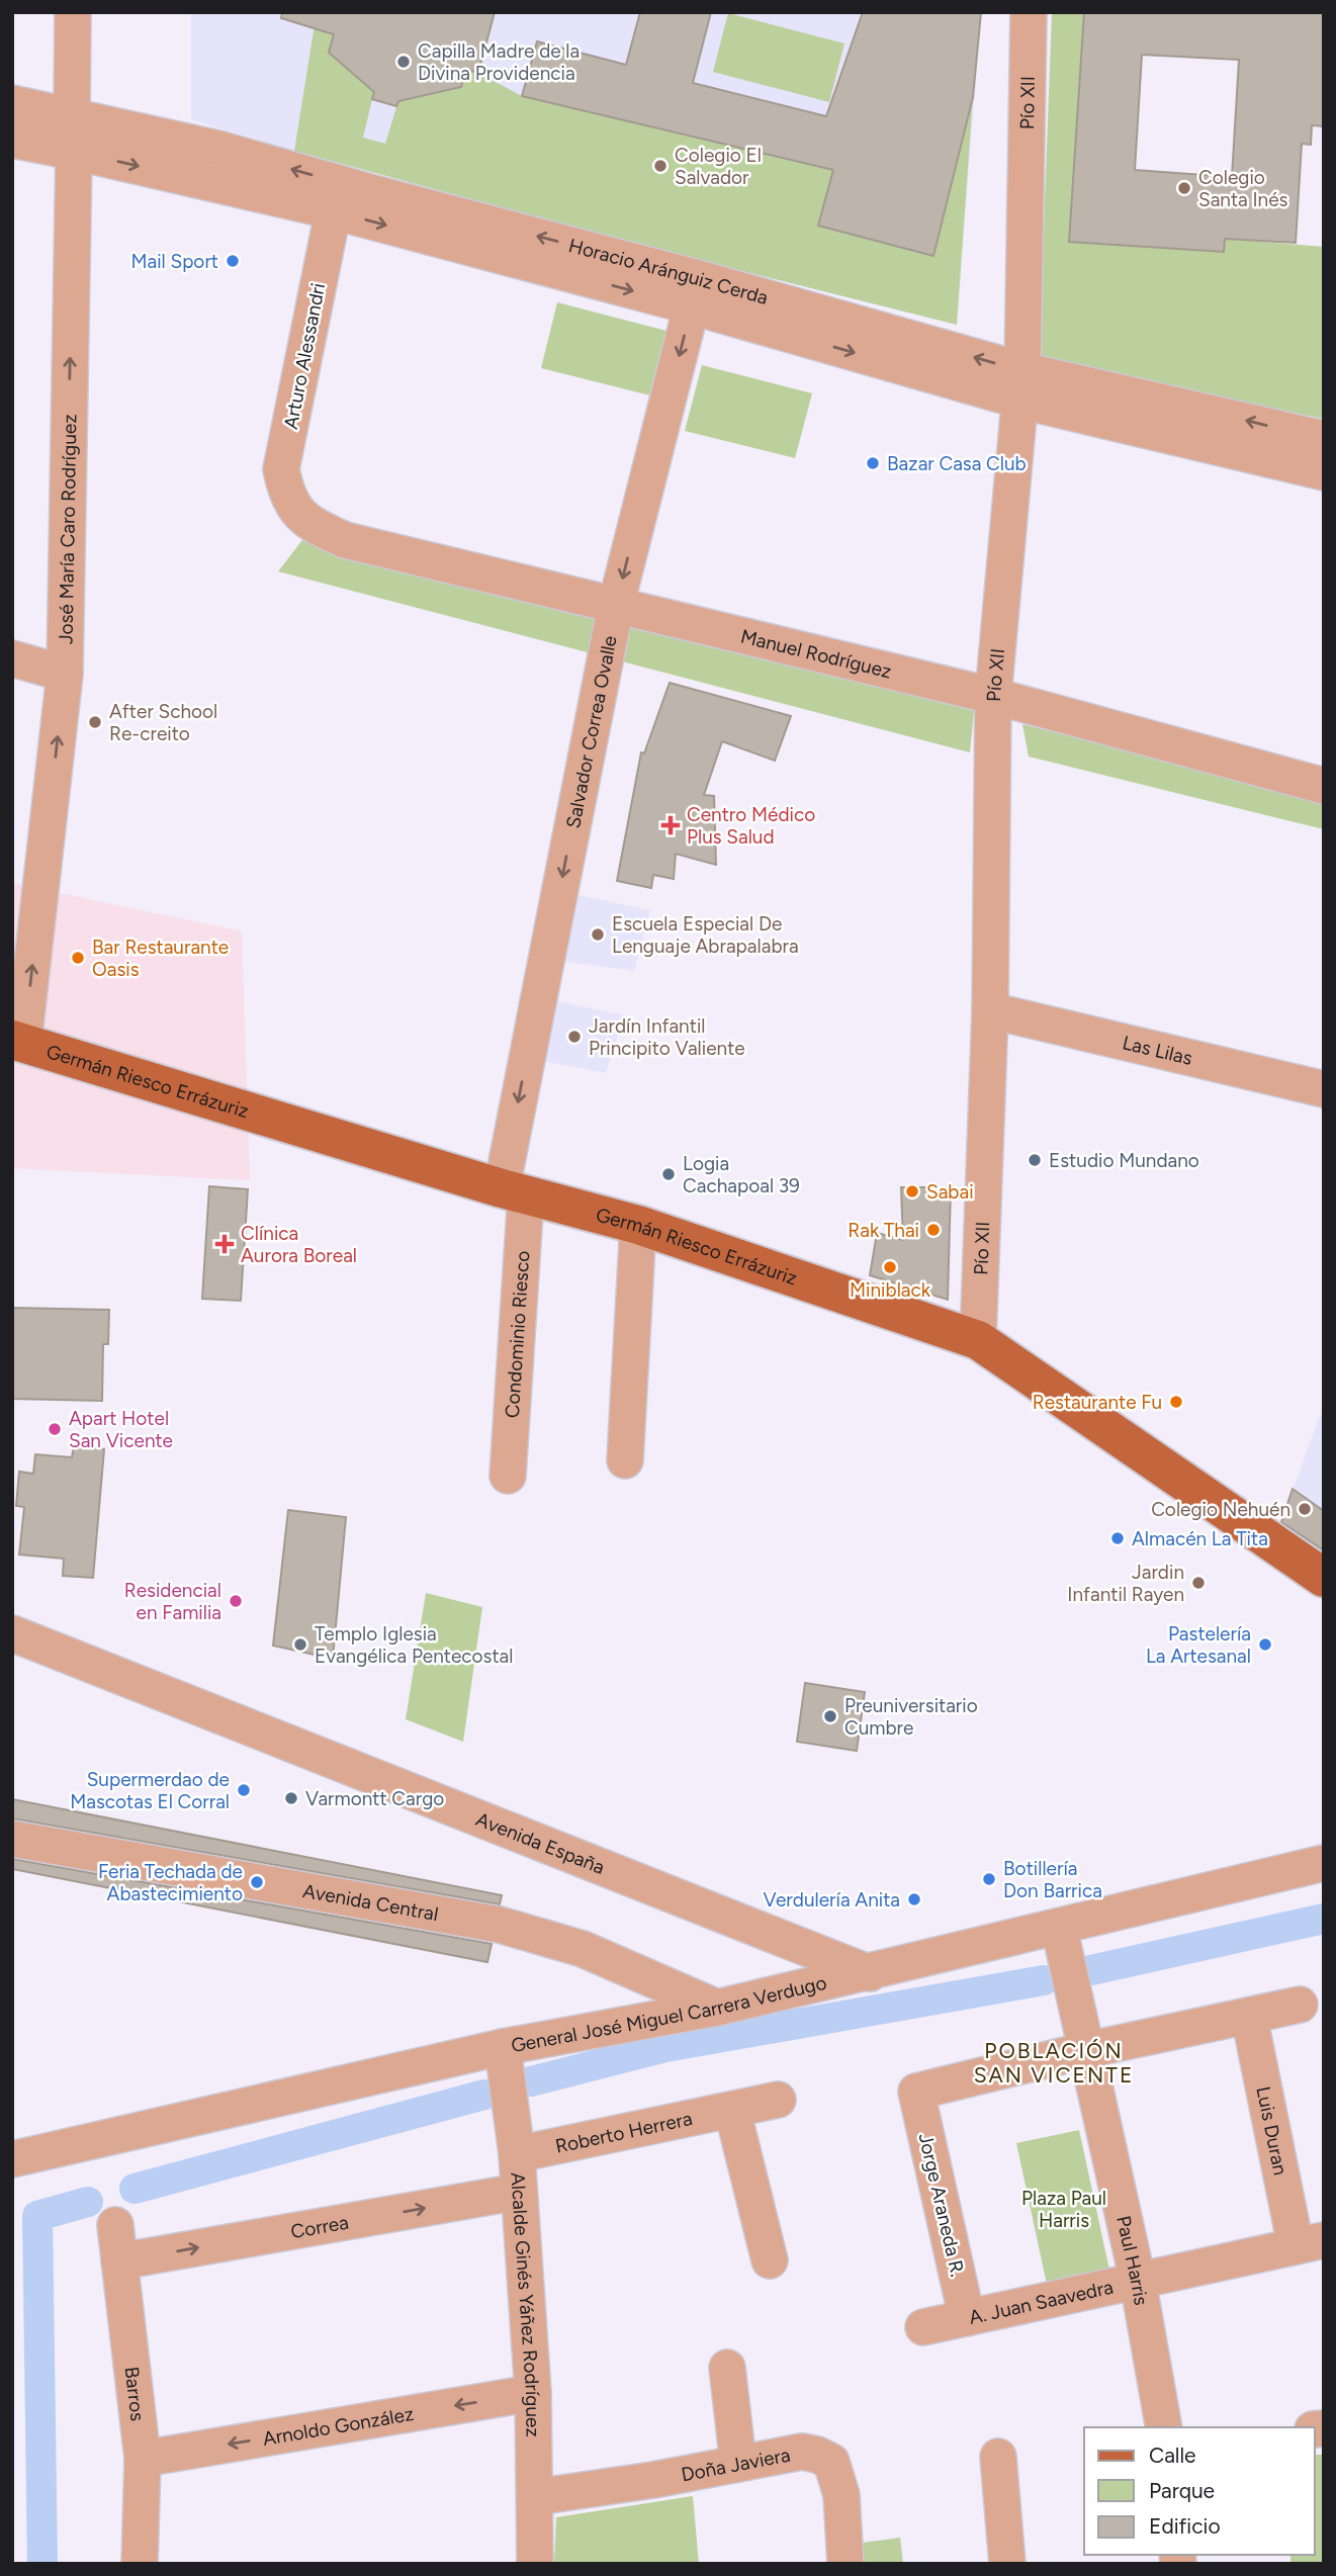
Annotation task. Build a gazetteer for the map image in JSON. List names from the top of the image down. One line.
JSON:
{"streets":{"main road":["Germán Riesco Errázuriz"],"street":["Pío XII","Horacio Aránguiz Cerda","Arturo Alessandri","José María Caro Rodríguez","Manuel Rodríguez","Salvador Correa Ovalle","Las Lilas","Condominio Riesco","Avenida España","Avenida Central","General José Miguel Carrera Verdugo","Luis Duran","Roberto Herrera","Jorge Araneda R.","Correa","Paul Harris","A. Juan Saavedra","Alcalde Ginés Yáñez Rodríguez","Barros","Arnoldo González","Doña Javiera"]},"crossings":[["Pío XII","Horacio Aránguiz Cerda"],["Pío XII","Manuel Rodríguez"],["Pío XII","Las Lilas"],["Pío XII","Germán Riesco Errázuriz"],["Horacio Aránguiz Cerda","Arturo Alessandri"],["Horacio Aránguiz Cerda","José María Caro Rodríguez"],["Horacio Aránguiz Cerda","Salvador Correa Ovalle"],["Arturo Alessandri","Manuel Rodríguez"],["José María Caro Rodríguez","Germán Riesco Errázuriz"],["Manuel Rodríguez","Salvador Correa Ovalle"],["Salvador Correa Ovalle","Germán Riesco Errázuriz"],["Salvador Correa Ovalle","Condominio Riesco"],["Germán Riesco Errázuriz","Condominio Riesco"],["Avenida España","General José Miguel Carrera Verdugo"],["Avenida Central","General José Miguel Carrera Verdugo"],["General José Miguel Carrera Verdugo","Paul Harris"],["General José Miguel Carrera Verdugo","Alcalde Ginés Yáñez Rodríguez"],["Luis Duran","A. Juan Saavedra"],["Roberto Herrera","Alcalde Ginés Yáñez Rodríguez"],["Jorge Araneda R.","Paul Harris"],["Jorge Araneda R.","A. Juan Saavedra"],["Correa","Alcalde Ginés Yáñez Rodríguez"],["Correa","Barros"],["Paul Harris","A. Juan Saavedra"],["Alcalde Ginés Yáñez Rodríguez","Arnoldo González"],["Alcalde Ginés Yáñez Rodríguez","Doña Javiera"],["Barros","Arnoldo González"]],"one_way":["José María Caro Rodríguez","Salvador Correa Ovalle","Correa","Arnoldo González"],"districts":["POBLACIÓN SAN VICENTE"],"parks":["Plaza Paul Harris"],"places":{"other":["Capilla Madre de la Divina Providencia","Colegio El Salvador","Colegio Santa Inés","Mail Sport","Bazar Casa Club","After School Re-creito","Escuela Especial De Lenguaje Abrapalabra","Bar Restaurante Oasis","Jardín Infantil Principito Valiente","Estudio Mundano","Logia Cachapoal 39","Sabai","Rak Thai","Miniblack","Restaurante Fu","Apart Hotel San Vicente","Colegio Nehuén","Almacén La Tita","Jardin Infantil Rayen","Residencial en Familia","Templo Iglesia Evangélica Pentecostal","Pastelería La Artesanal","Preuniversitario Cumbre","Supermerdao de Mascotas El Corral","Varmontt Cargo","Botillería Don Barrica","Feria Techada de Abastecimiento","Verdulería Anita"],"health":["Centro Médico Plus Salud","Clínica Aurora Boreal"]},"legend":["Calle","Parque","Edificio"]}
